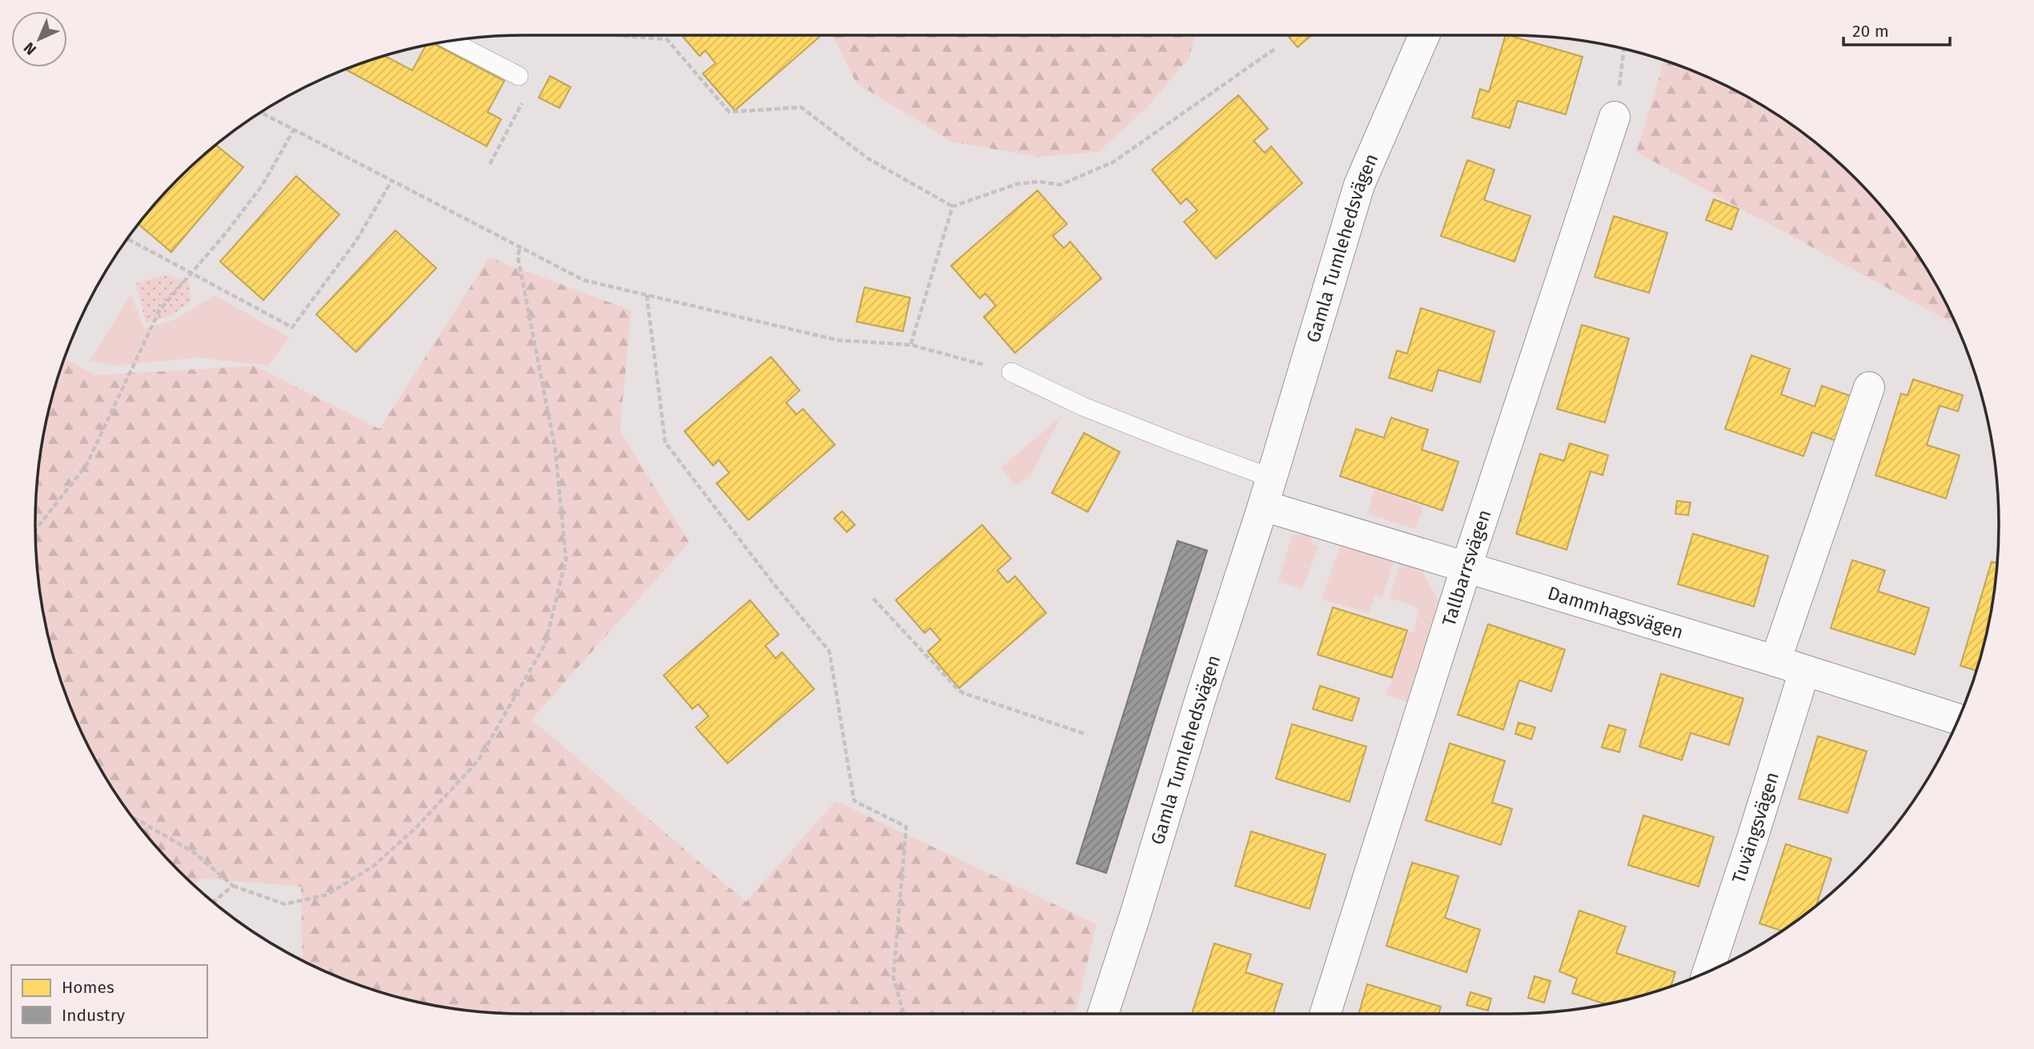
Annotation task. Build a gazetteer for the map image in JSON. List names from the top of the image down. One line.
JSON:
{"streets":{"street":["Gamla Tumlehedsvägen","Tallbarrsvägen","Dammhagsvägen","Tuvängsvägen"]},"crossings":[["Gamla Tumlehedsvägen","Dammhagsvägen"],["Tallbarrsvägen","Dammhagsvägen"],["Dammhagsvägen","Tuvängsvägen"]],"legend":["Homes","Industry"],"scale_bar":"20 m","north":"bottom left"}
